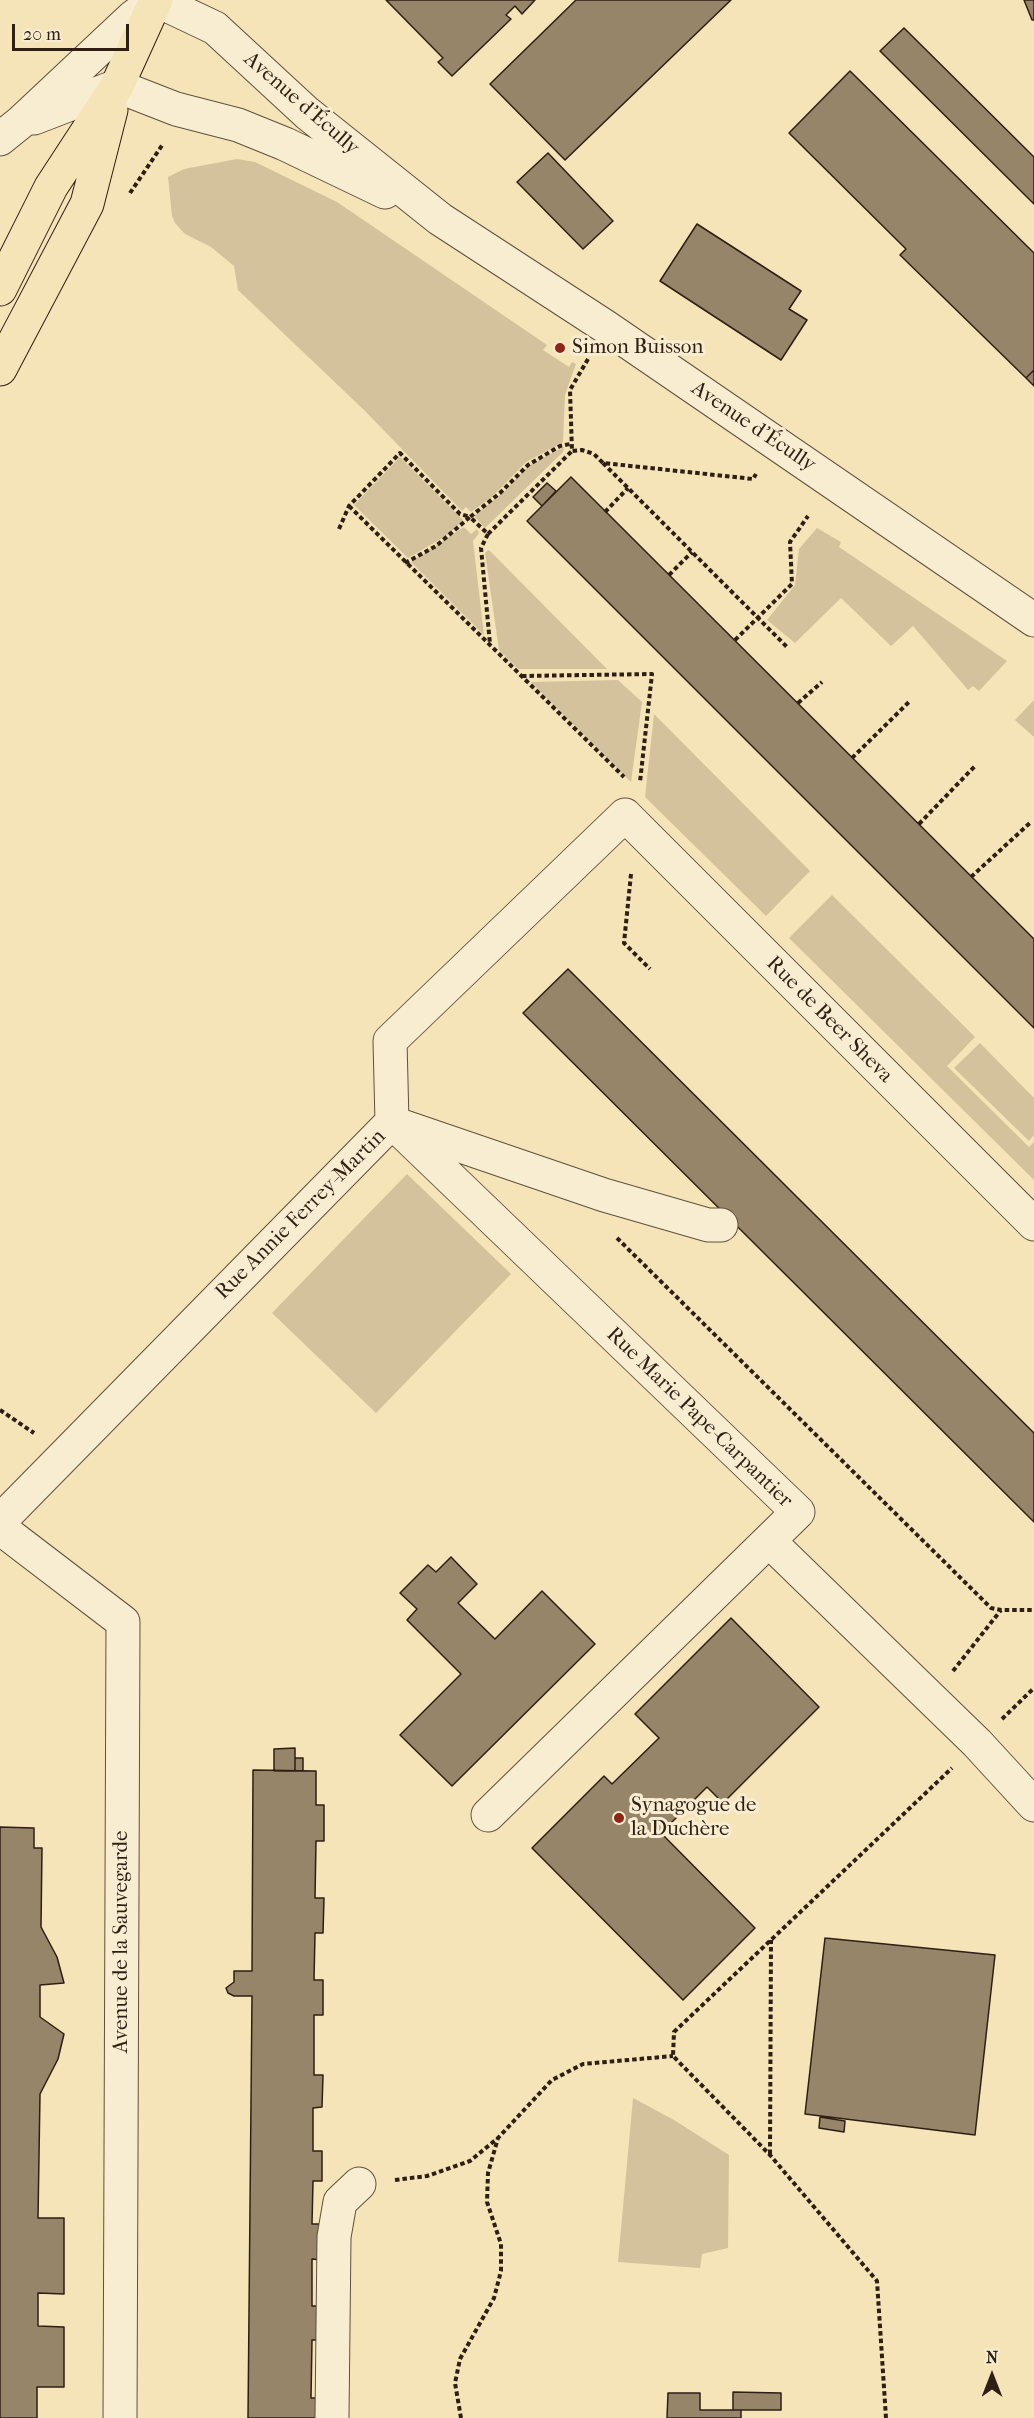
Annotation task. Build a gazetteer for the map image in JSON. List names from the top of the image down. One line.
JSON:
{"streets":{"street":["Avenue d'Écully","Rue de Beer Sheva","Rue Annie Ferrey-Martin","Rue Marie Pape-Carpantier","Avenue de la Sauvegarde"]},"crossings":[["Rue de Beer Sheva","Rue Annie Ferrey-Martin"],["Rue Annie Ferrey-Martin","Rue Marie Pape-Carpantier"]],"places":["Simon Buisson","Synagogue de la Duchère"],"scale_bar":"20 m","north":"top"}
